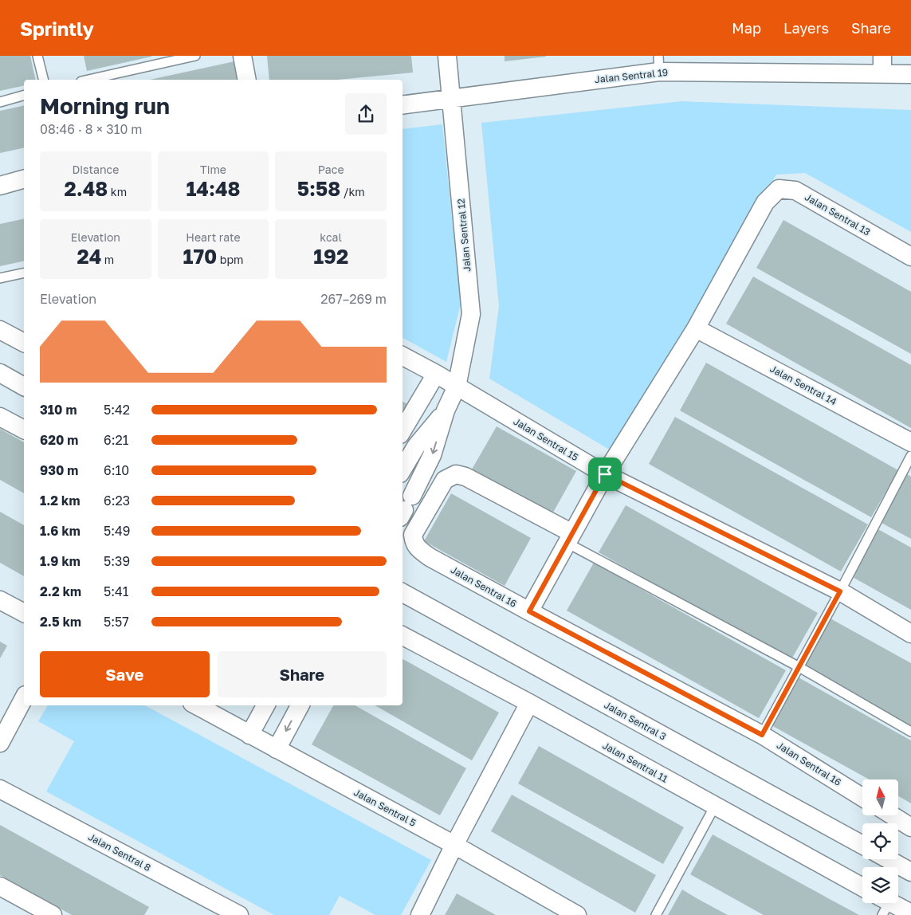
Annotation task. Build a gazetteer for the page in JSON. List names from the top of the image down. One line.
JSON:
{"streets":{"street":["Jalan Sentral 19","Jalan Sentral 13","Jalan Sentral 12","Jalan Sentral 14","Jalan Sentral 15","Jalan Sentral 16","Jalan Sentral 3","Jalan Sentral 11","Jalan Sentral 5","Jalan Sentral 8"]},"crossings":[["Jalan Sentral 19","Jalan Sentral 12"],["Jalan Sentral 13","Jalan Sentral 14"],["Jalan Sentral 13","Jalan Sentral 15"],["Jalan Sentral 13","Jalan Sentral 16"],["Jalan Sentral 12","Jalan Sentral 15"]],"north":"top","page":{"header":"Sprintly","nav":["Map","Layers","Share"],"heading":["Morning run","08:46 · 8 × 310 m"],"stats":[["Distance","2.48 km"],["Time","14:48"],["Pace","5:58 /km"],["Elevation","24 m"],["Heart rate","170 bpm"],["kcal","192"]],"chart":["Elevation","267–269 m"],"list":[{"name":"310 m","note":"5:42"},{"name":"620 m","note":"6:21"},{"name":"930 m","note":"6:10"},{"name":"1.2 km","note":"6:23"},{"name":"1.6 km","note":"5:49"},{"name":"1.9 km","note":"5:39"},{"name":"2.2 km","note":"5:41"},{"name":"2.5 km","note":"5:57"}],"buttons":["Save","Share"]}}
